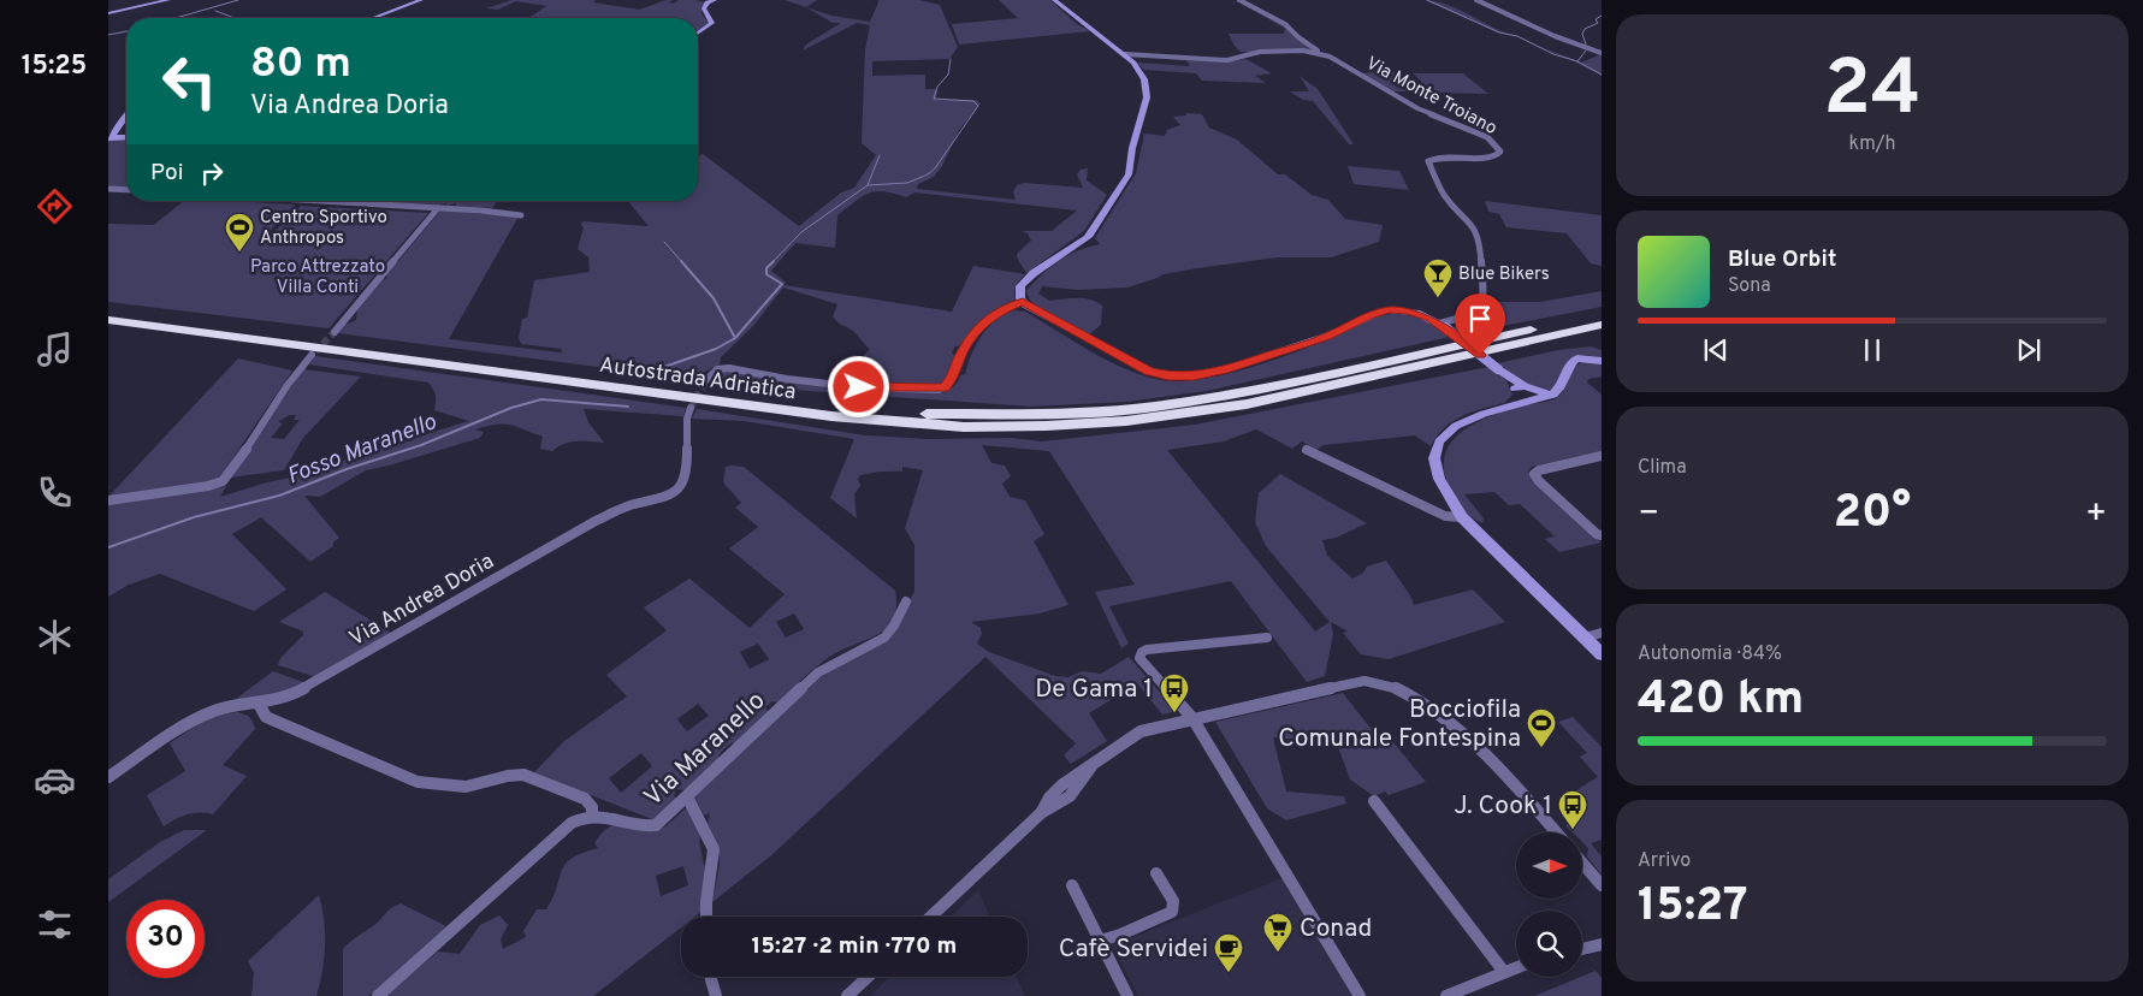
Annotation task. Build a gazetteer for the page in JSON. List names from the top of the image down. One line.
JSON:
{"streets":{"highway":["Autostrada Adriatica"],"street":["Via Monte Troiano","Via Andrea Doria","Via Maranello"]},"water":["Fosso Maranello"],"parks":["Parco Attrezzato Villa Conti"],"places":{"sports":["Centro Sportivo Anthropos","Bocciofila Comunale Fontespina"],"bar":["Blue Bikers"],"bus stop":["De Gama 1","J. Cook 1"],"supermarket":["Conad"],"cafe":["Cafè Servidei"]},"north":"right","page":{"tabs":"15:25","tile":[["24","km/h"],"Clima",["Autonomia · 84%","420 km"],["Arrivo","15:27"]],"turn":["80 m","Via Andrea Doria"],"then":"Poi","song":["Blue Orbit","Sona"],"heat":["−","20°","+"],"limit":"30","trip":"15:27 · 2 min · 770 m"}}
